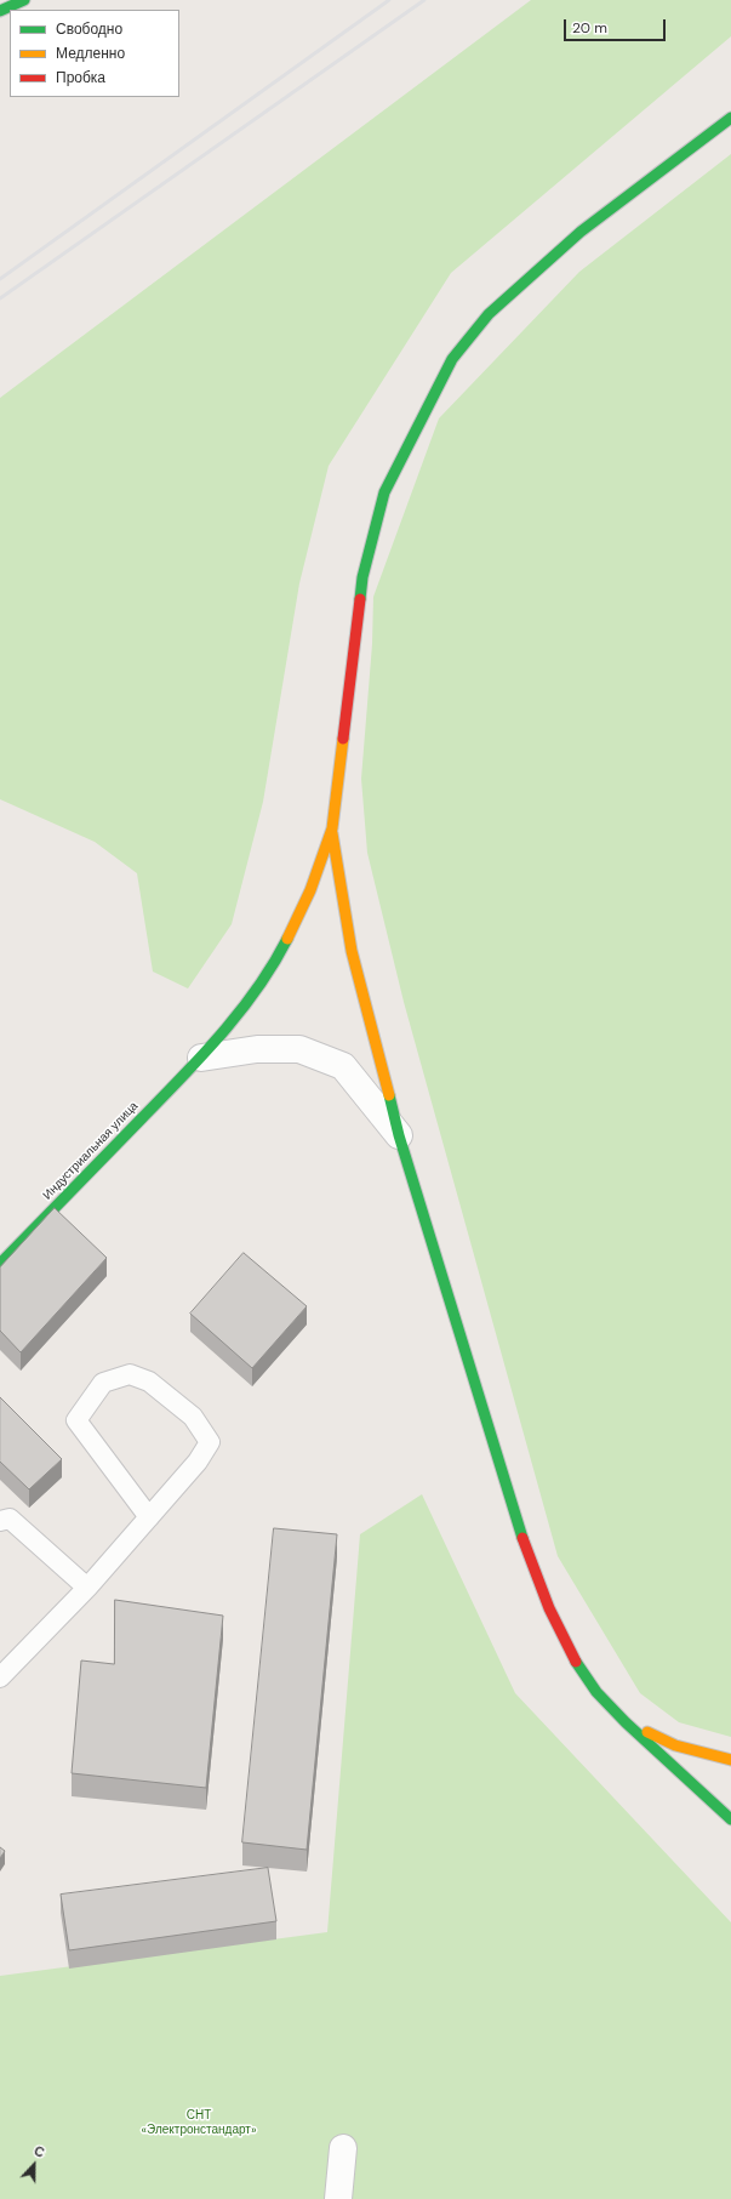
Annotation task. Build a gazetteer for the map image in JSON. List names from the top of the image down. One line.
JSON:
{"streets":{"street":["Индустриальная улица"]},"parks":["СНТ «Электронстандарт»"],"legend":["Свободно","Медленно","Пробка"],"scale_bar":"20 m","north":"top"}
